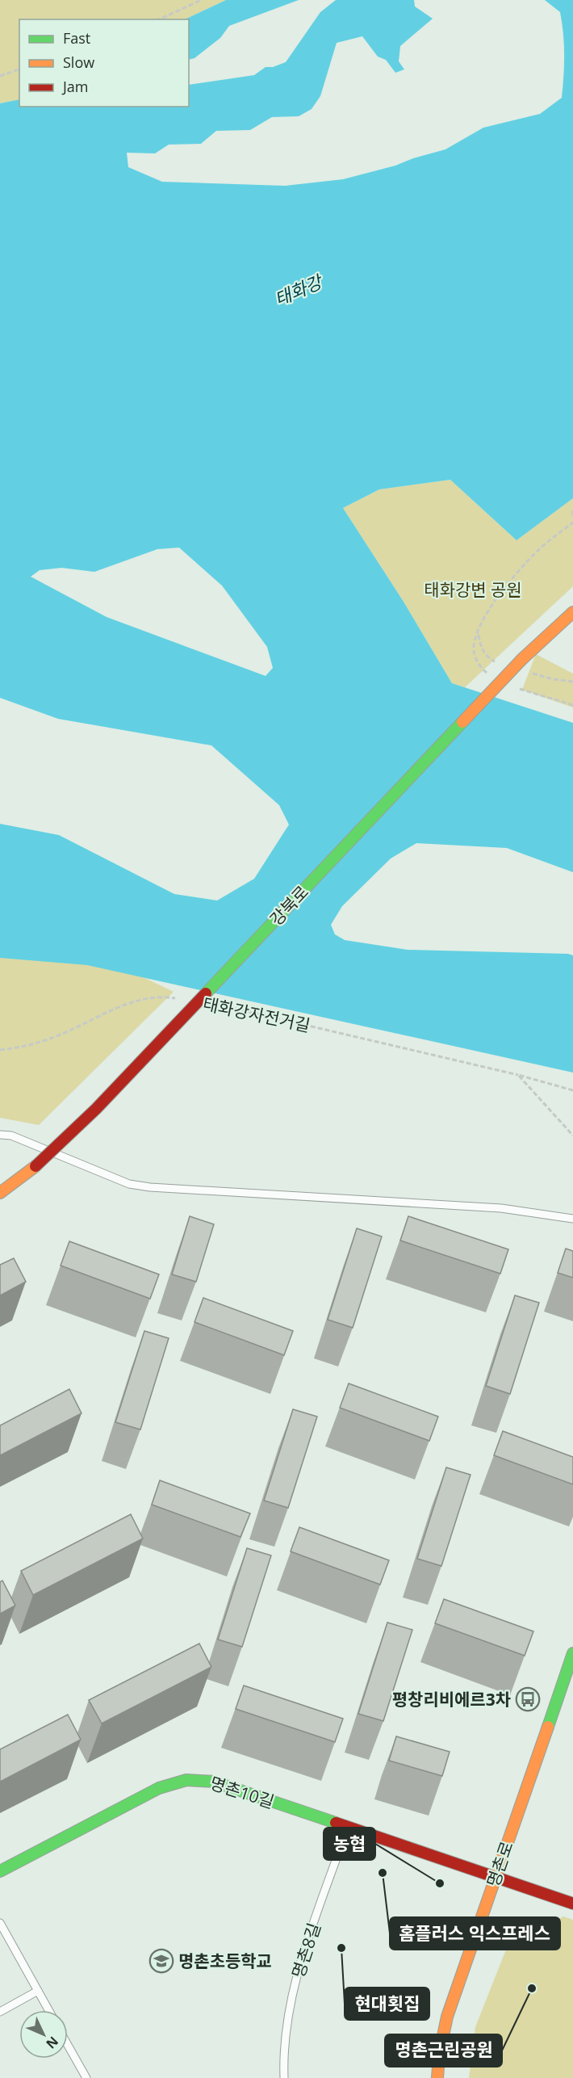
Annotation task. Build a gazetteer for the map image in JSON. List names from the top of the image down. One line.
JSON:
{"streets":{"street":["강북로","명촌10길","명촌로"],"lane":["명촌8길"],"path":["태화강자전거길"]},"crossings":[["명촌10길","명촌로"],["명촌10길","명촌8길"]],"water":["태화강"],"parks":["태화강변 공원"],"places":{"bus stop":["평창리비에르3차"],"other":["홈플러스 익스프레스","농협","현대횟집","명촌근린공원"],"school or university":["명촌초등학교"]},"legend":["Fast","Slow","Jam"],"north":"bottom right"}
